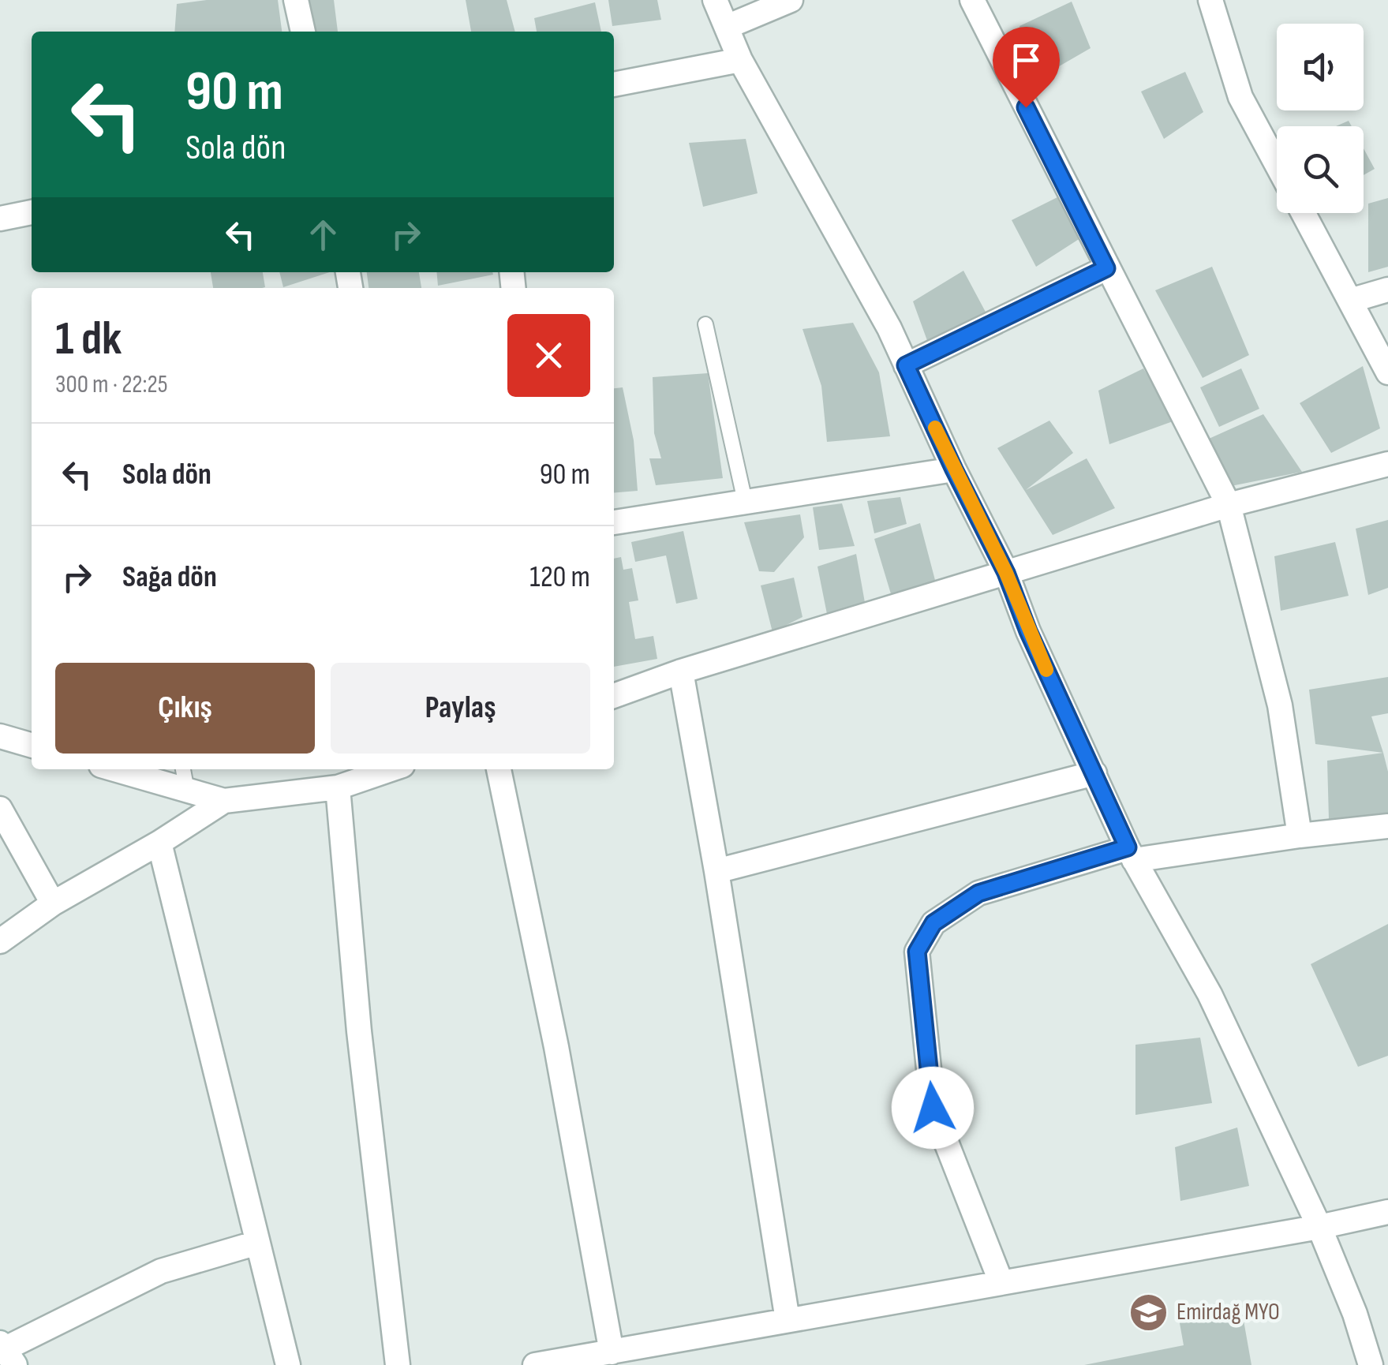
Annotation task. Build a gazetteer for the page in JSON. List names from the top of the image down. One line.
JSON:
{"places":{"school or university":["Emirdağ MYO"]},"page":{"turn":["90 m","Sola dön"],"heading":["1 dk","300 m · 22:25"],"list":[{"name":"Sola dön","value":"90 m"},{"name":"Sağa dön","value":"120 m"}],"buttons":["Çıkış","Paylaş"]}}
